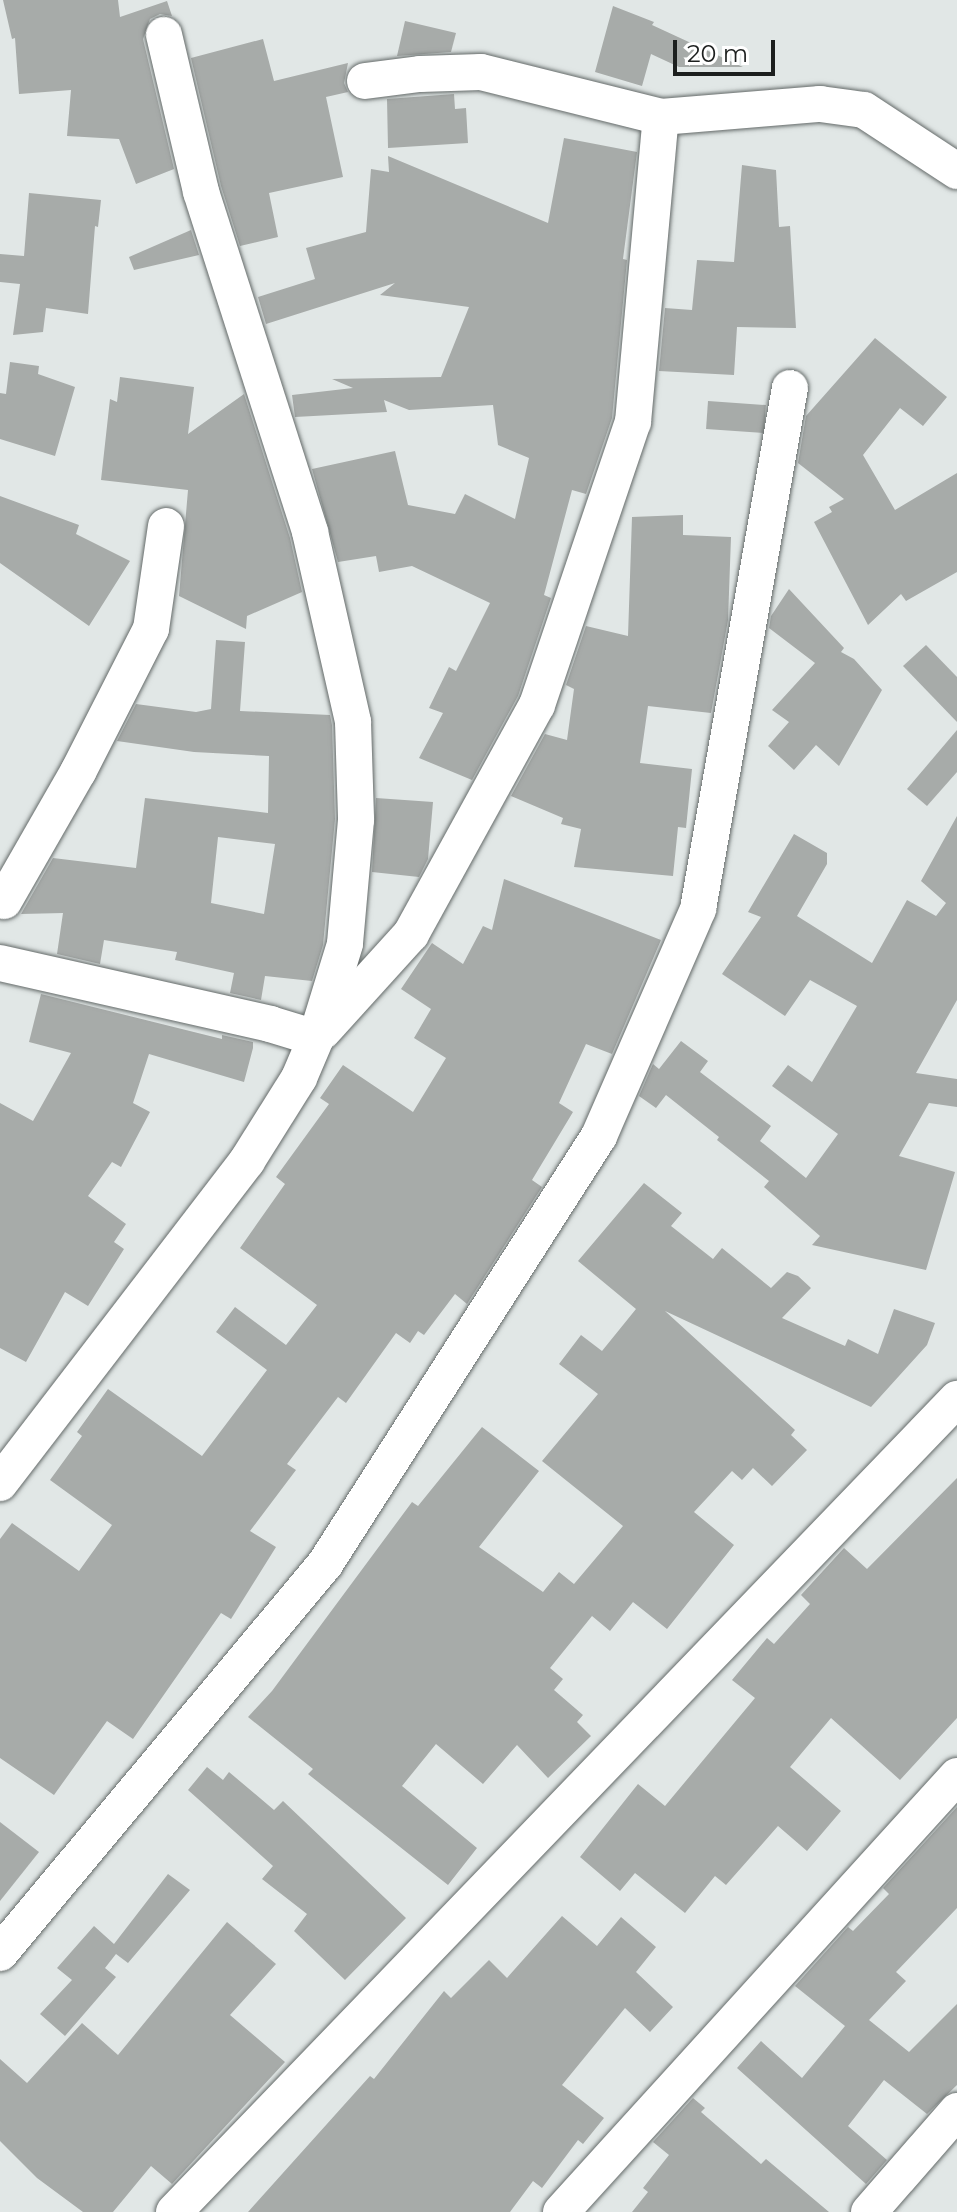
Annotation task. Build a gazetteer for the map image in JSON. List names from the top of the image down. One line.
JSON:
{"scale_bar":"20 m"}
